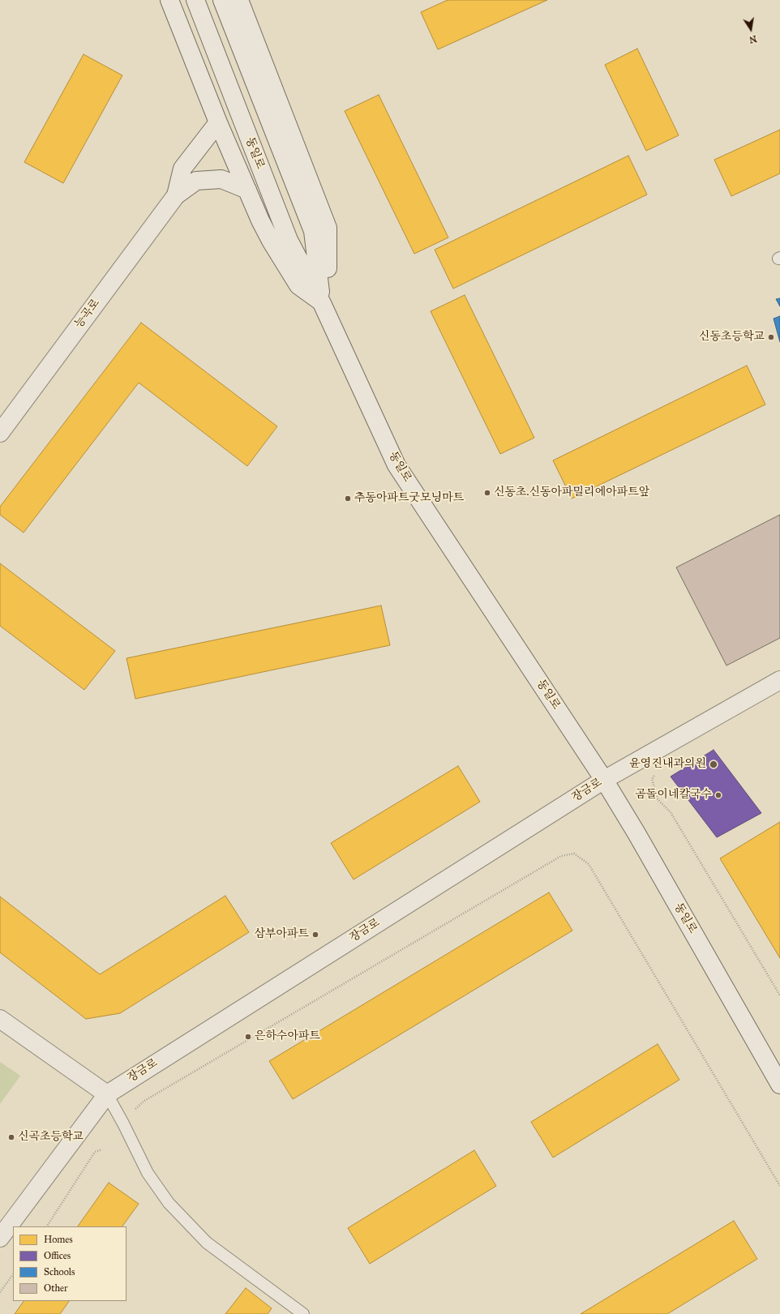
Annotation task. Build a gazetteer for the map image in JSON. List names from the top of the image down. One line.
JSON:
{"streets":{"street":["동일로","능곡로","장금로"]},"crossings":[["동일로","장금로"]],"places":["신동초등학교","신동초.신동아파밀리에아파트앞","추동아파트굿모닝마트","윤영진내과의원","곰돌이네칼국수","삼부아파트","은하수아파트","신곡초등학교"],"legend":["Homes","Offices","Schools","Other"],"north":"bottom"}
